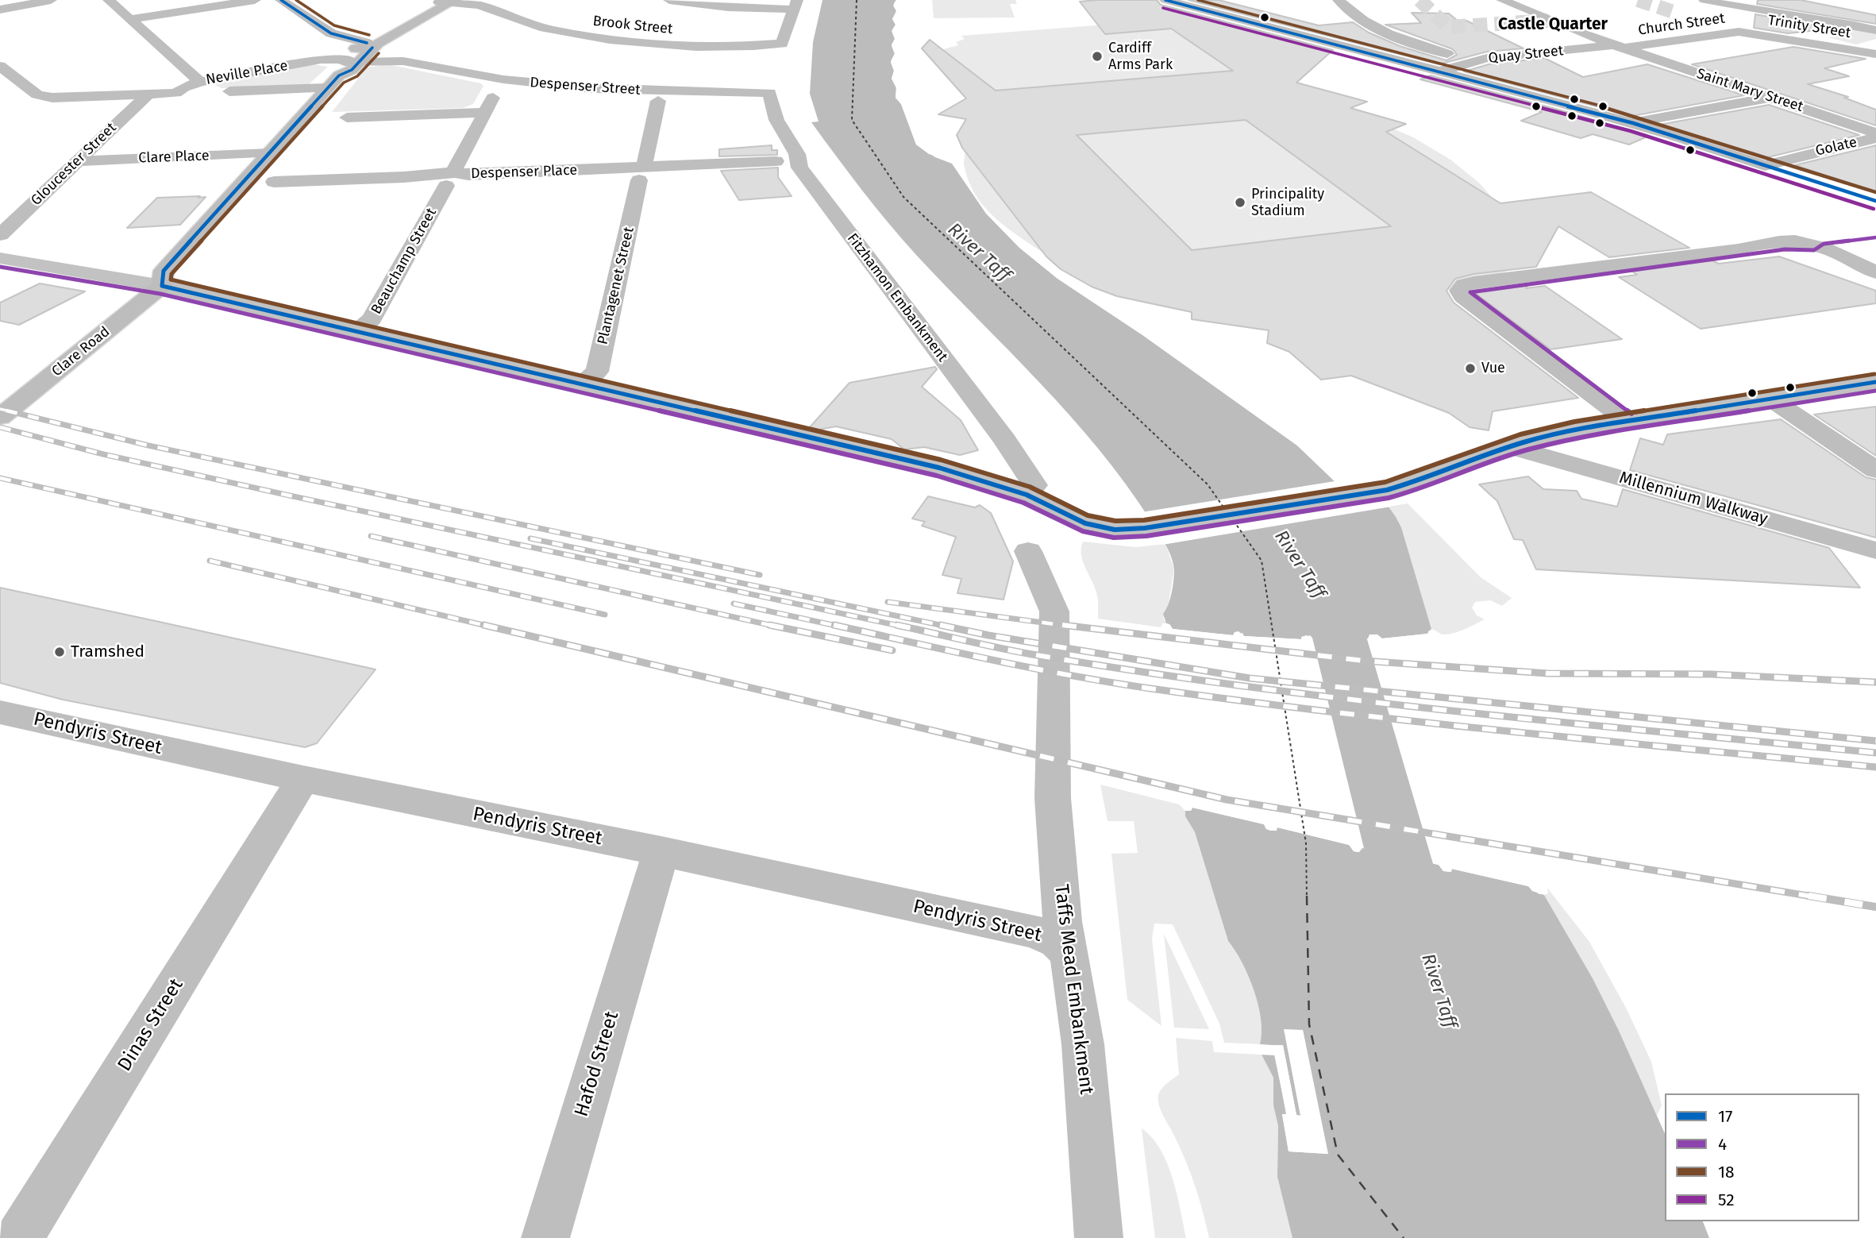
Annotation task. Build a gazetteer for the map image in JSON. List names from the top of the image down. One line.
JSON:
{"streets":{"main road":["Clare Road"],"street":["Church Street","Brook Street","Trinity Street","Quay Street","Neville Place","Despenser Street","Saint Mary Street","Golate","Clare Place","Gloucester Street","Despenser Place","Beauchamp Street","Plantagenet Street","Fitzhamon Embankment","Millennium Walkway","Pendyris Street","Taffs Mead Embankment","Dinas Street","Hafod Street"]},"crossings":[["Church Street","Trinity Street"],["Church Street","Quay Street"],["Church Street","Saint Mary Street"],["Quay Street","Saint Mary Street"],["Neville Place","Despenser Street"],["Neville Place","Gloucester Street"],["Despenser Street","Beauchamp Street"],["Despenser Street","Plantagenet Street"],["Despenser Street","Fitzhamon Embankment"],["Clare Place","Gloucester Street"],["Despenser Place","Beauchamp Street"],["Despenser Place","Plantagenet Street"],["Pendyris Street","Taffs Mead Embankment"],["Pendyris Street","Dinas Street"],["Pendyris Street","Hafod Street"]],"districts":["Castle Quarter"],"water":["River Taff"],"places":["Cardiff Arms Park","Principality Stadium","Vue","Tramshed"],"lines":["transit line 17","transit line 18","transit line 52","transit line 4"],"legend":["17","4","18","52"]}
